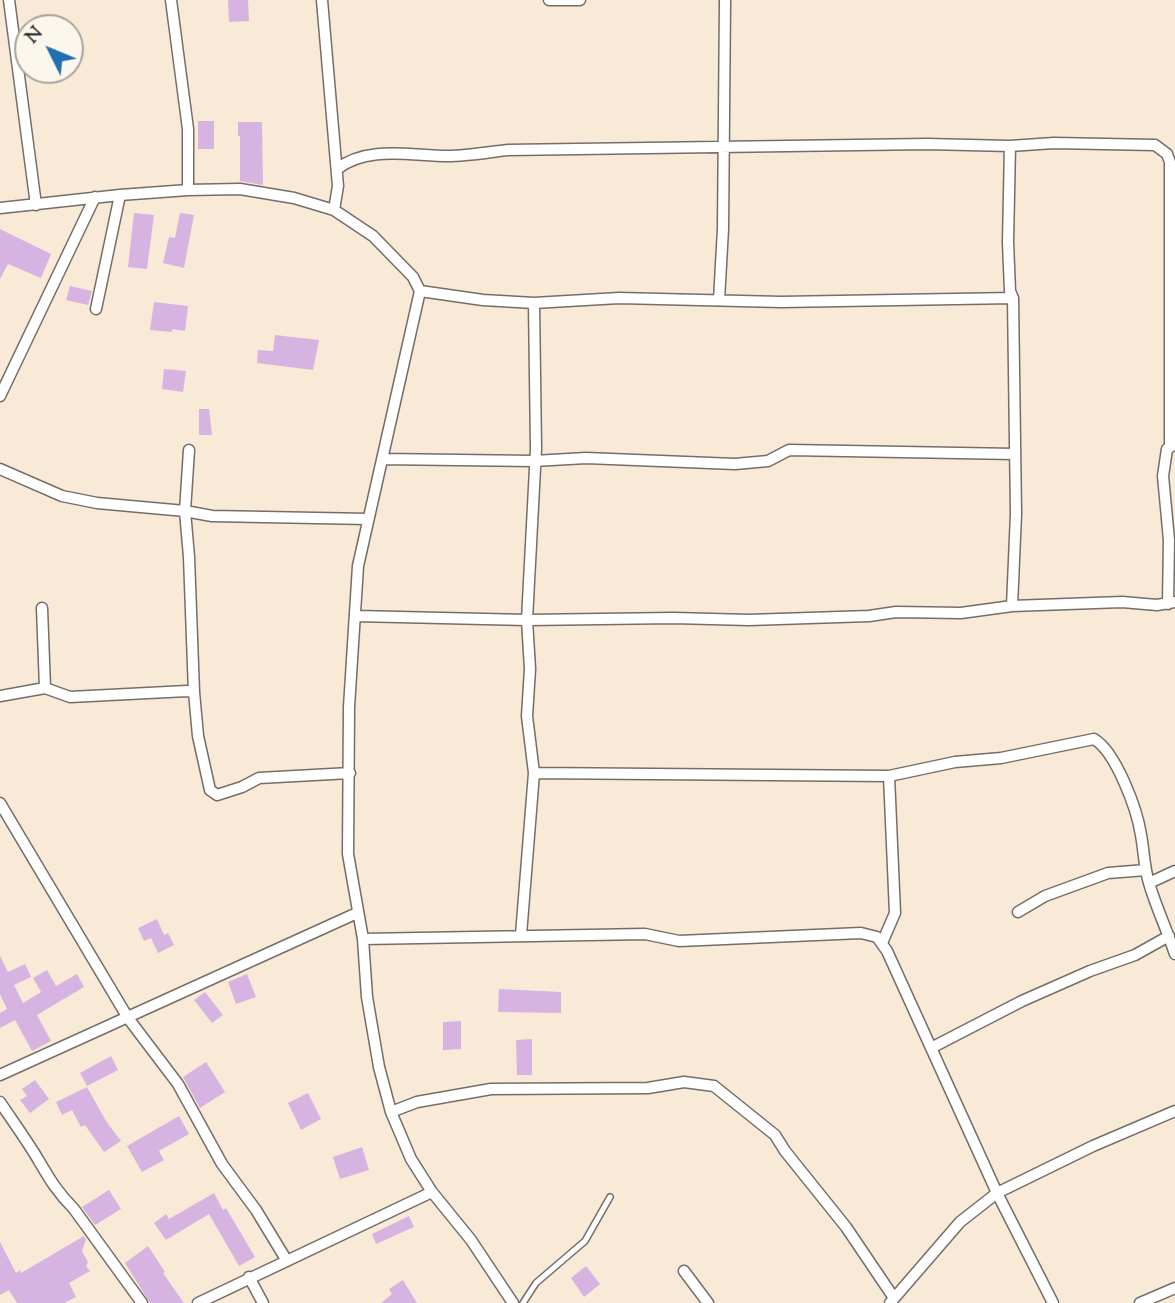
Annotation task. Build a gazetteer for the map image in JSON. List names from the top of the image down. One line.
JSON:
{"north":"top left"}
